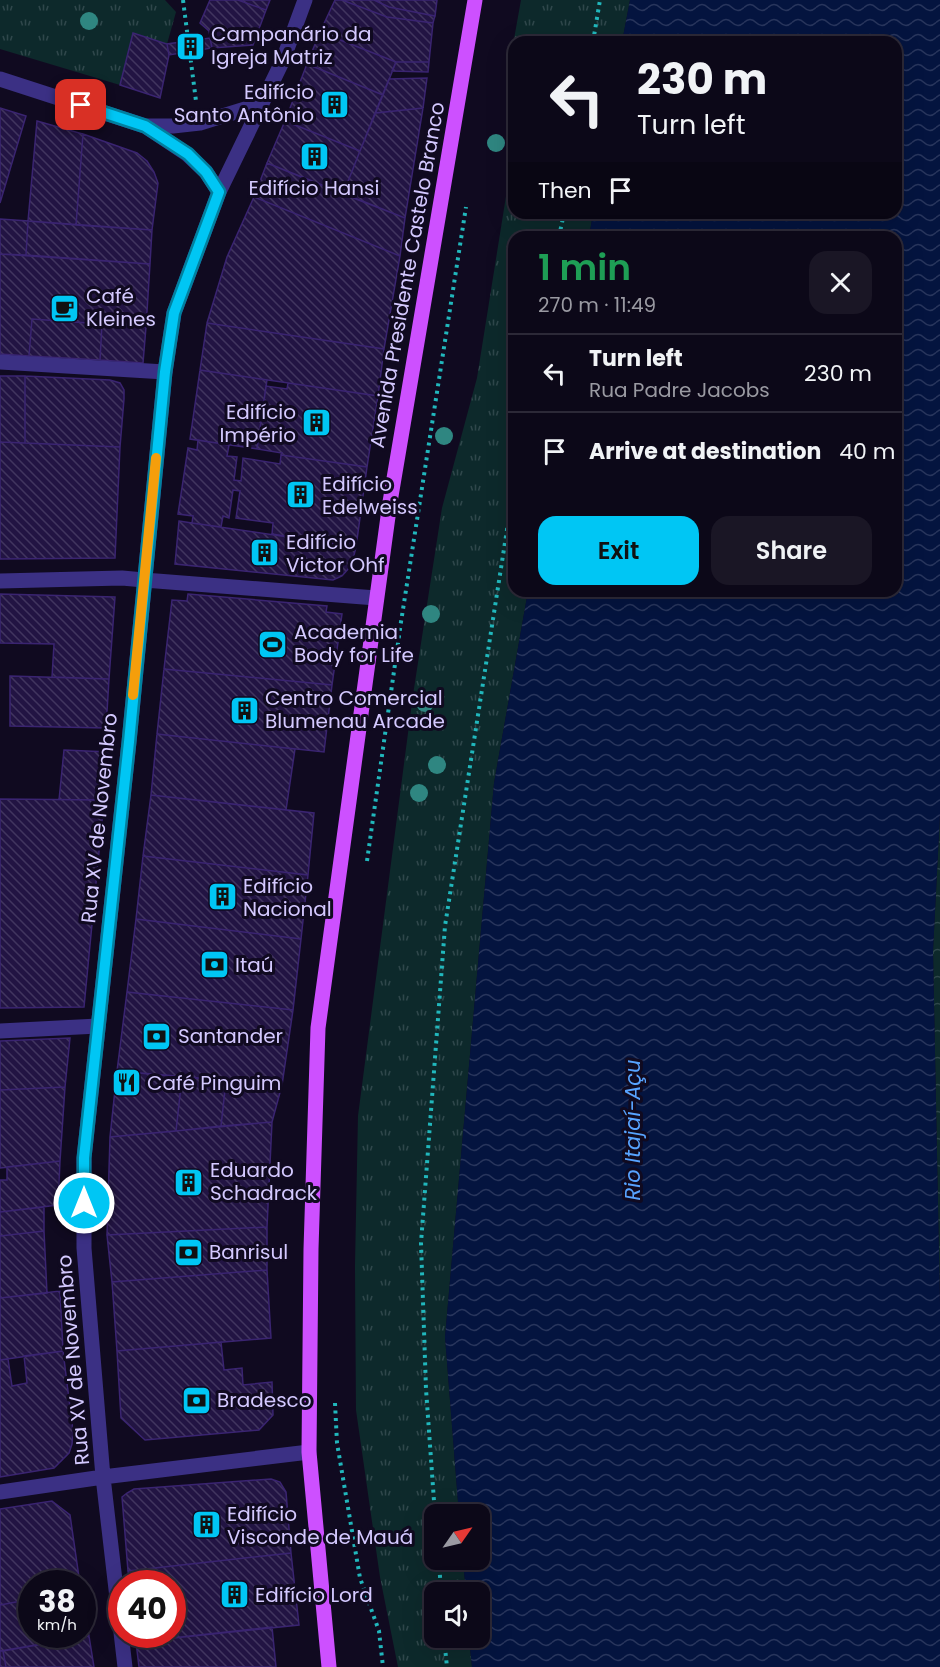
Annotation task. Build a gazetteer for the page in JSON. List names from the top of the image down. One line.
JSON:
{"streets":{"main road":["Avenida Presidente Castelo Branco"],"street":["Rua XV de Novembro"]},"water":["Rio Itajaí-Açu"],"places":{"building":["Campanário da Igreja Matriz","Edifício Santo Antônio","Edifício Hansi","Edifício Império","Edifício Edelweiss","Edifício Victor Ohf","Centro Comercial Blumenau Arcade","Edifício Nacional","Eduardo Schadrack","Edifício Visconde de Mauá","Edifício Lord"],"cafe":["Café Kleines"],"sports":["Academia Body for Life"],"bank":["Itaú","Santander","Banrisul","Bradesco"],"restaurant":["Café Pinguim"]},"north":"top right","page":{"turn":["230 m","Turn left"],"then":"Then","heading":["1 min","270 m · 11:49"],"list":[{"name":"Turn left","note":"Rua Padre Jacobs","value":"230 m"},{"name":"Arrive at destination","value":"40 m"}],"buttons":["Exit","Share"],"speed":"38 km/h","limit":"40"}}
